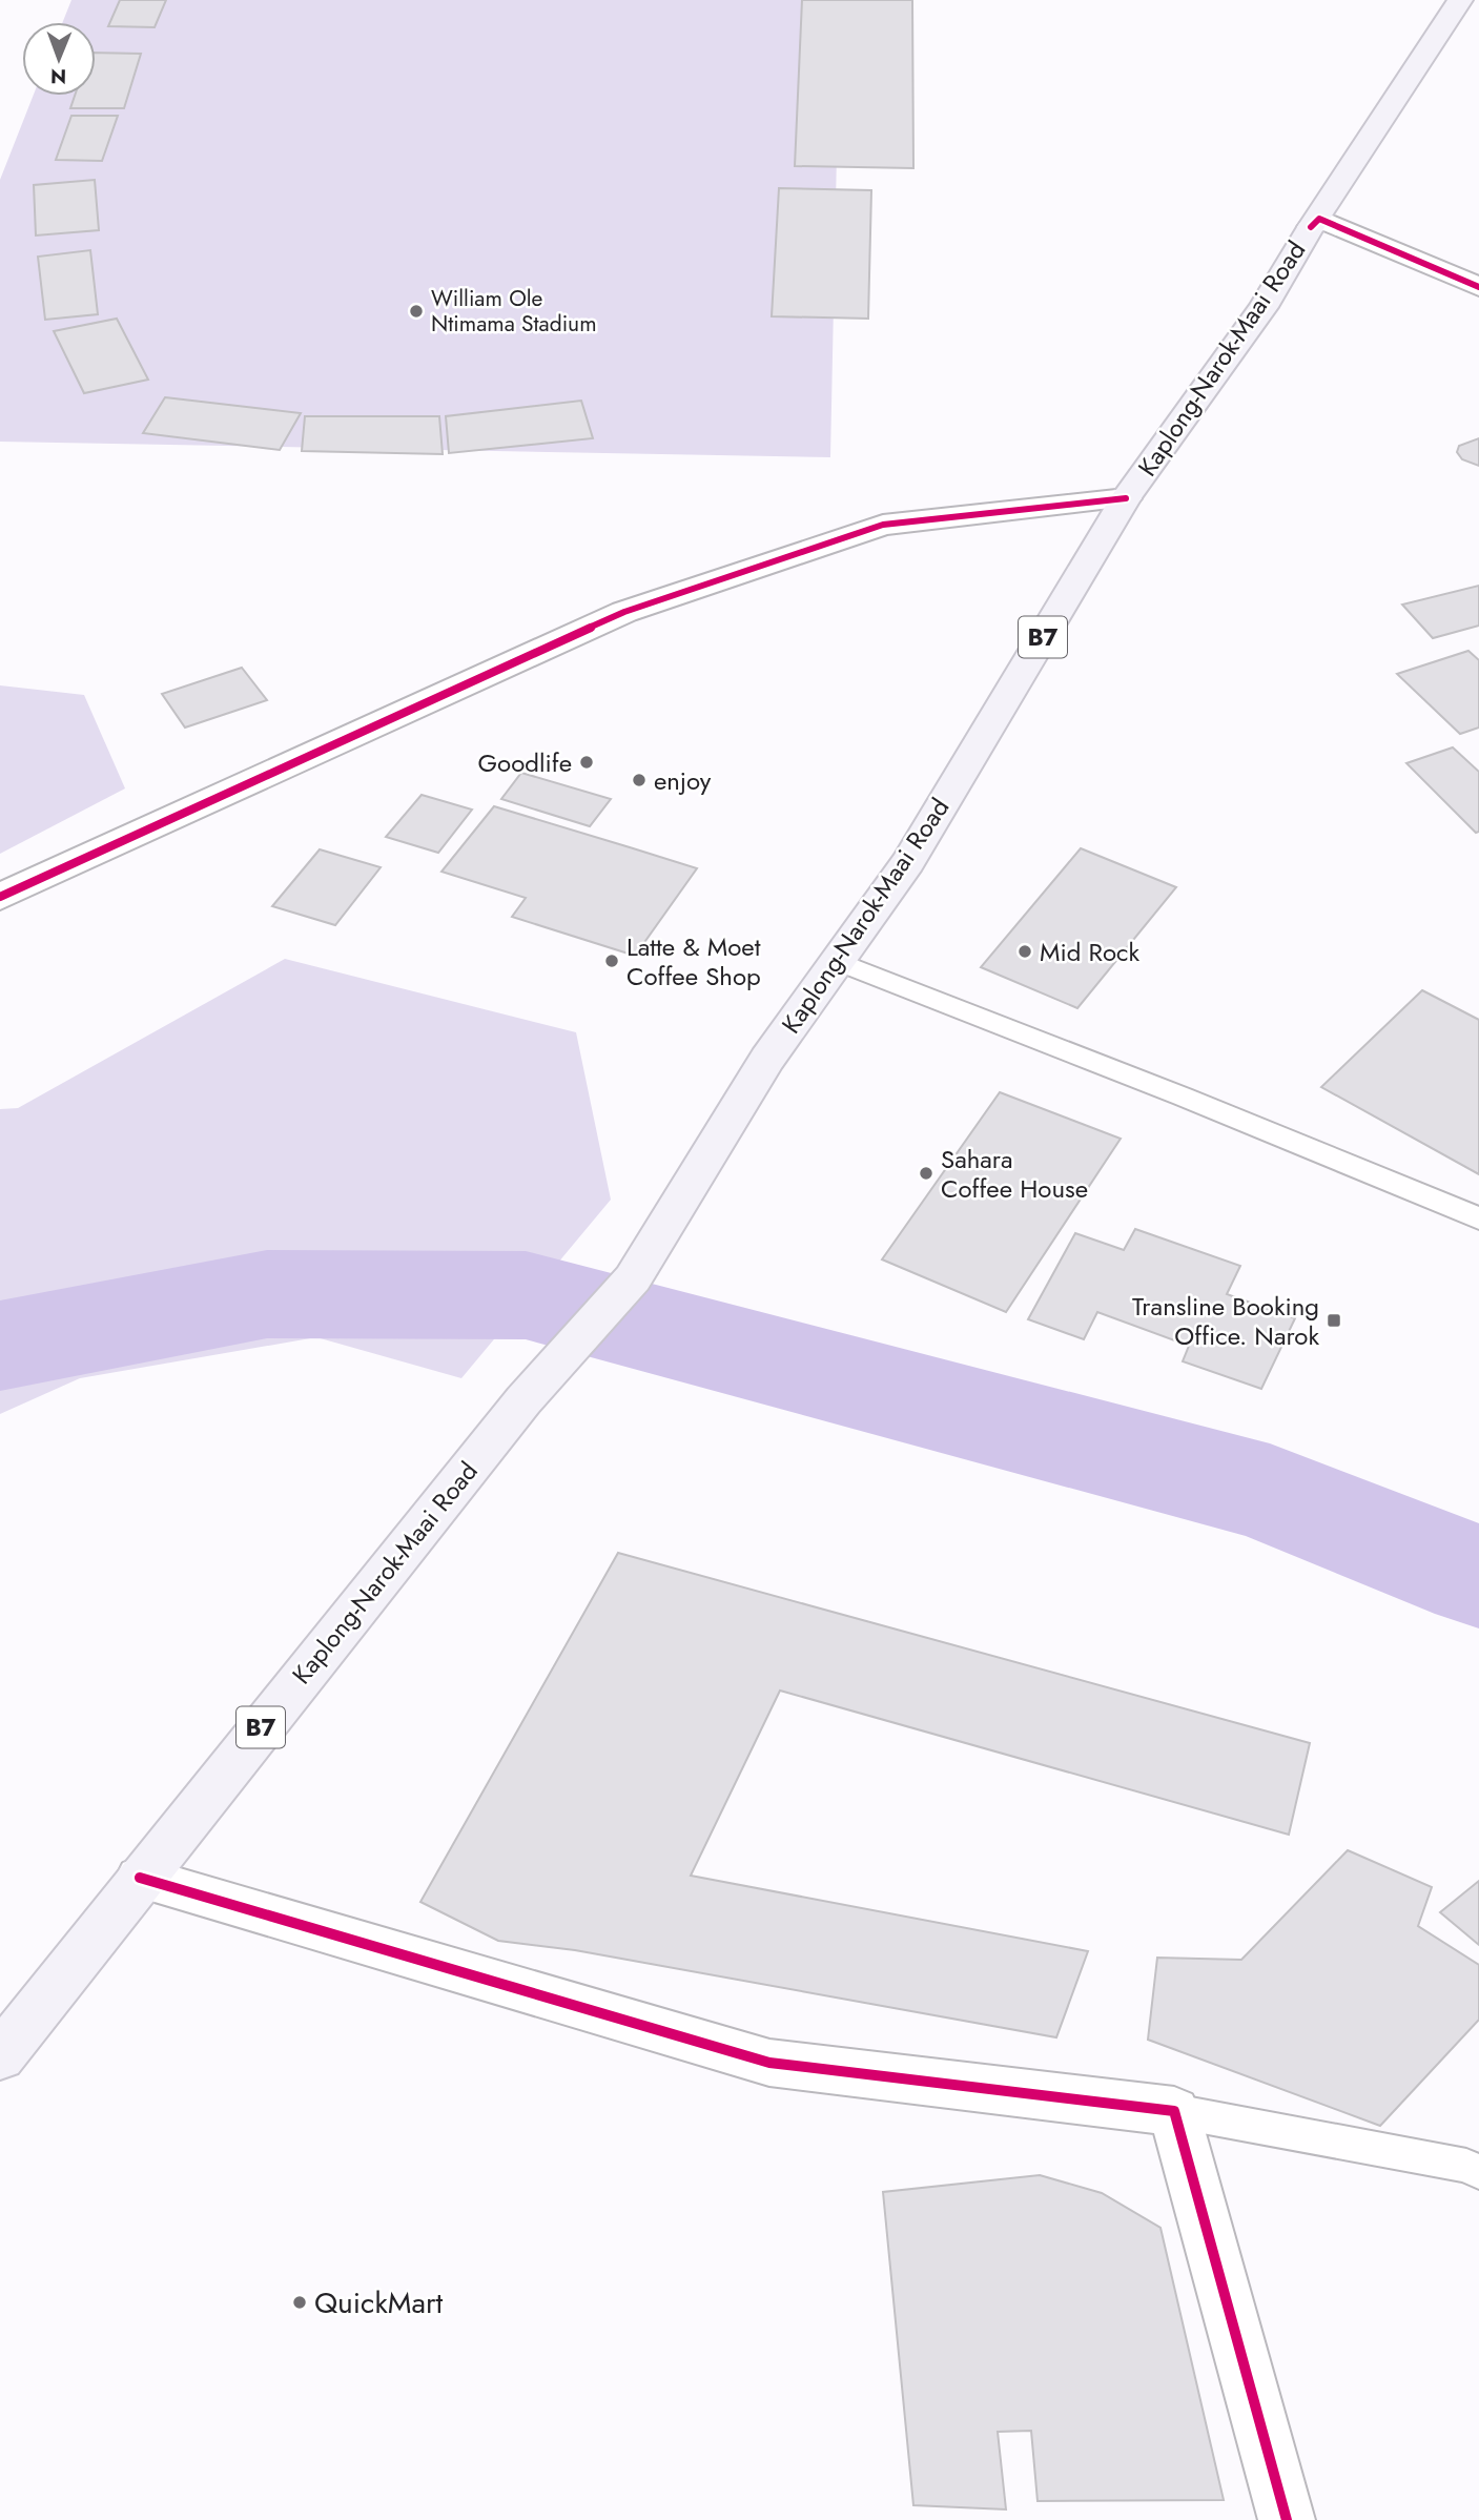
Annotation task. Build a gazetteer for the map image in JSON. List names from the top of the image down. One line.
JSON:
{"streets":{"highway":["Kaplong-Narok-Maai Road","B7"]},"places":{"other":["William Ole Ntimama Stadium","Goodlife","enjoy","Mid Rock","Latte & Moet Coffee Shop","Sahara Coffee House","QuickMart"],"transit":["Transline Booking Office. Narok"]},"north":"bottom"}
